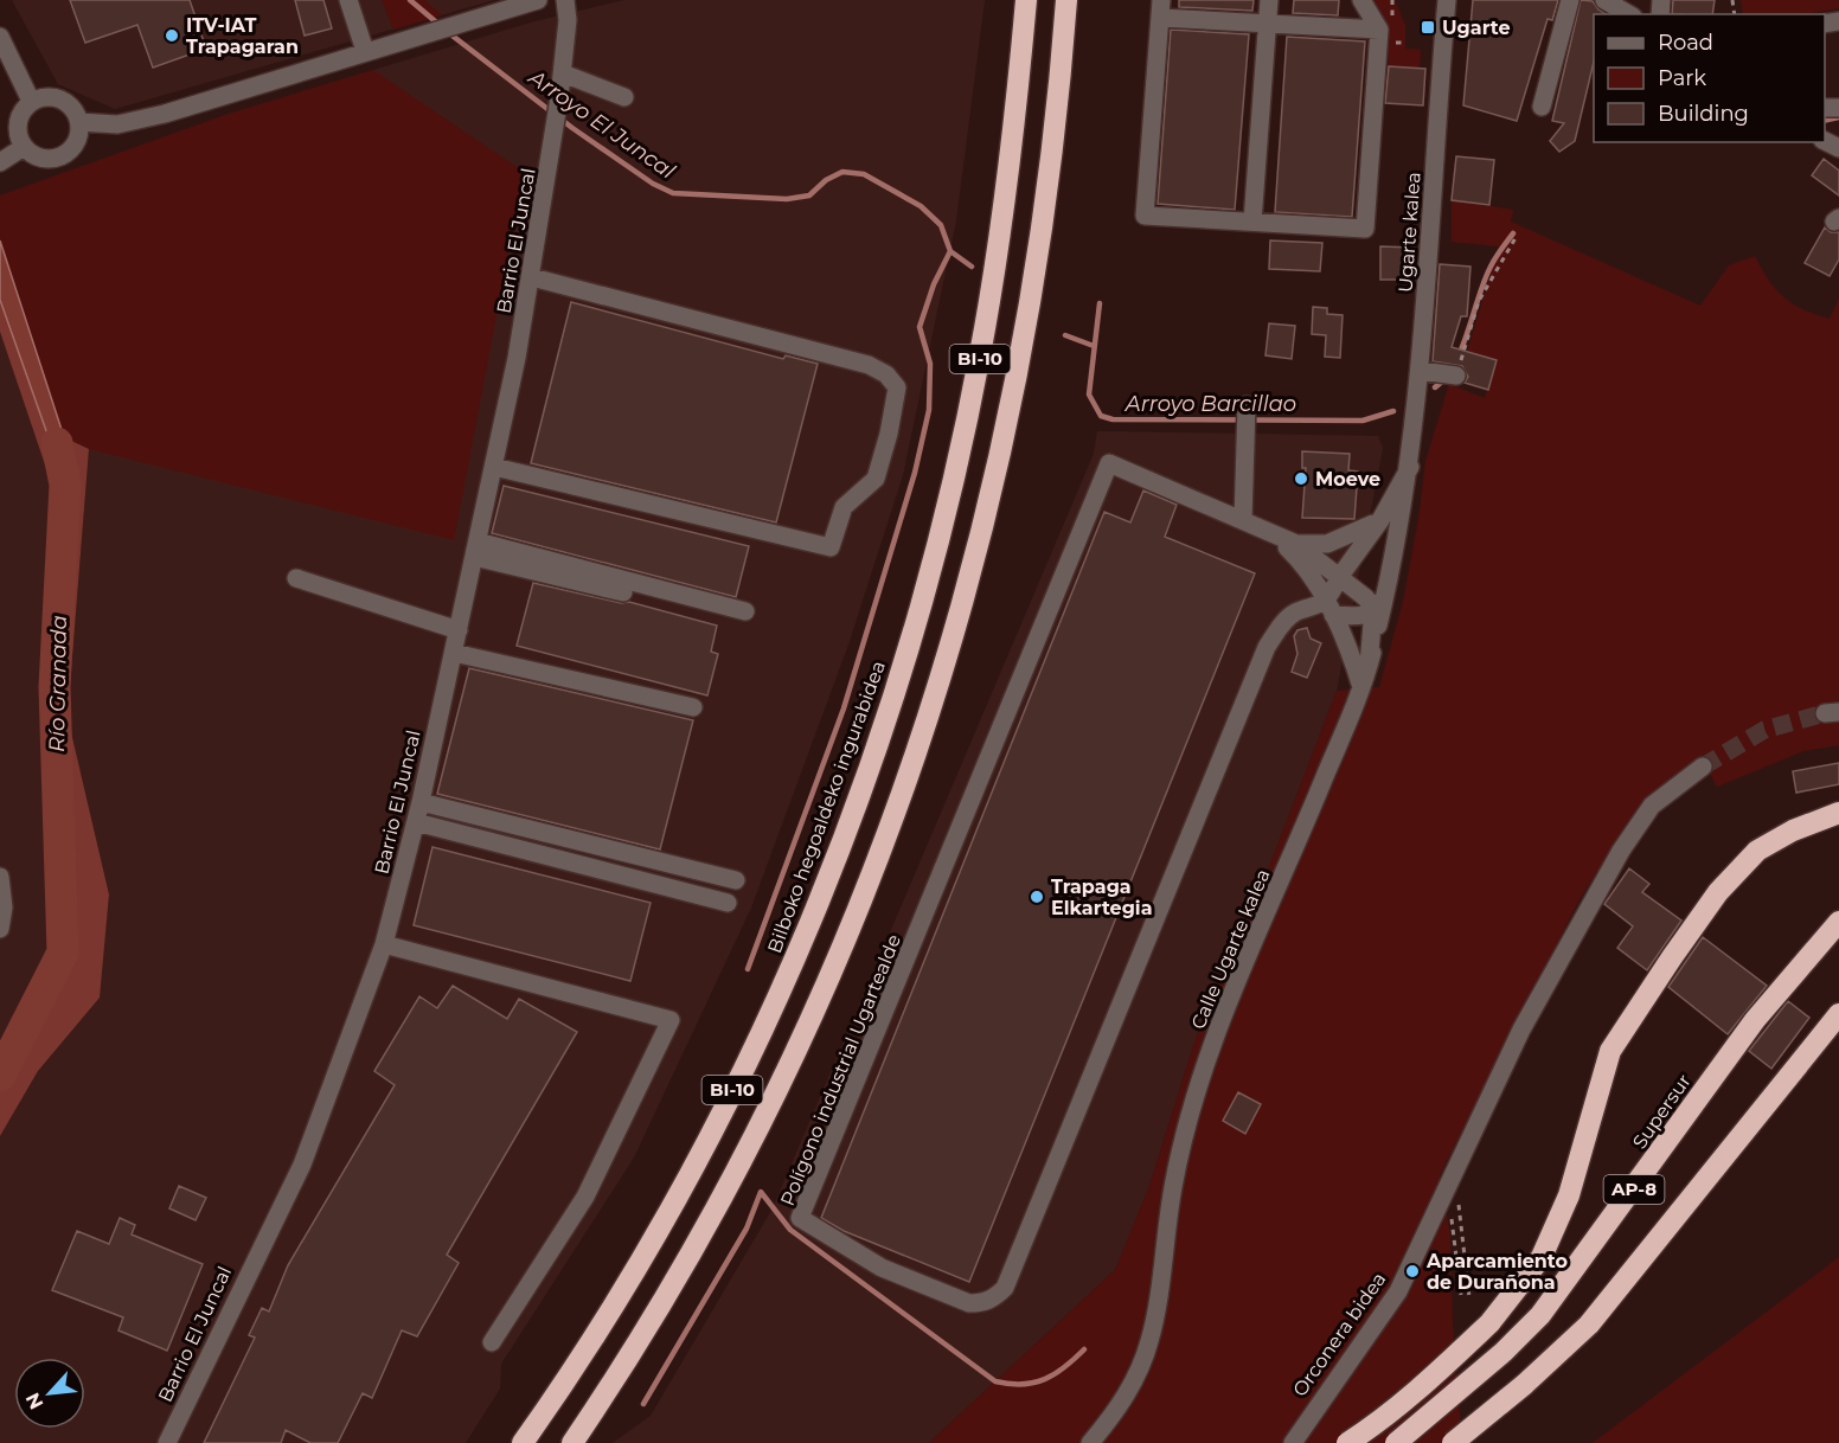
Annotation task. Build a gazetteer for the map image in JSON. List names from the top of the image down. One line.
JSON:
{"streets":{"highway":["BI-10","Bilboko hegoaldeko ingurabidea","Supersur","AP-8"],"street":["Ugarte kalea","Barrio El Juncal","Calle Ugarte kalea","Polígono industrial Ugartealde","Orconera bidea"]},"crossings":[["Ugarte kalea","Calle Ugarte kalea"],["Calle Ugarte kalea","Polígono industrial Ugartealde"]],"water":["Arroyo El Juncal","Arroyo Barcillao","Río Granada"],"places":{"transit":["Ugarte"],"other":["ITV-IAT Trapagaran","Moeve","Trapaga Elkartegia","Aparcamiento de Durañona"]},"legend":["Road","Park","Building"],"north":"bottom left"}
